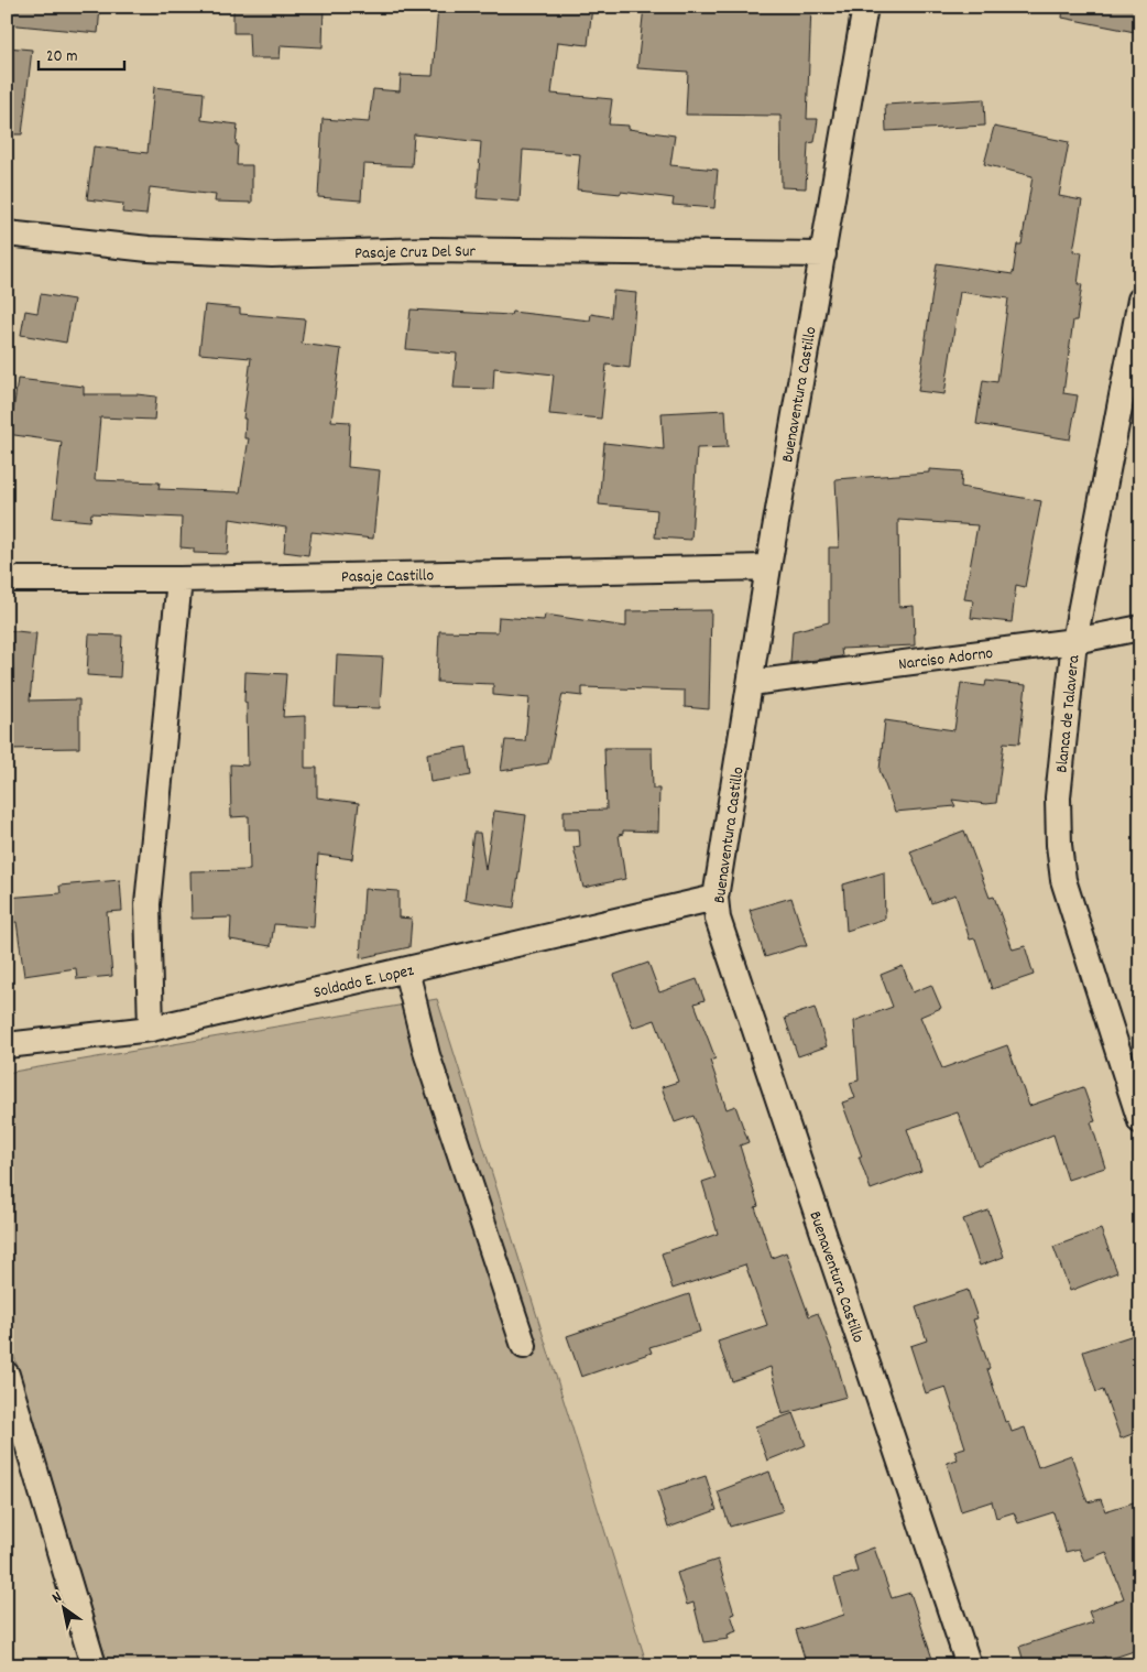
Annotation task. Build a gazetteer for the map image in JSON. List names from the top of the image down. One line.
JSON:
{"streets":{"street":["Pasaje Cruz Del Sur","Buenaventura Castillo","Pasaje Castillo","Narciso Adorno","Blanca de Talavera","Soldado E. Lopez"]},"crossings":[["Pasaje Cruz Del Sur","Buenaventura Castillo"],["Buenaventura Castillo","Pasaje Castillo"],["Buenaventura Castillo","Narciso Adorno"],["Buenaventura Castillo","Soldado E. Lopez"],["Narciso Adorno","Blanca de Talavera"]],"scale_bar":"20 m","north":"top left"}
